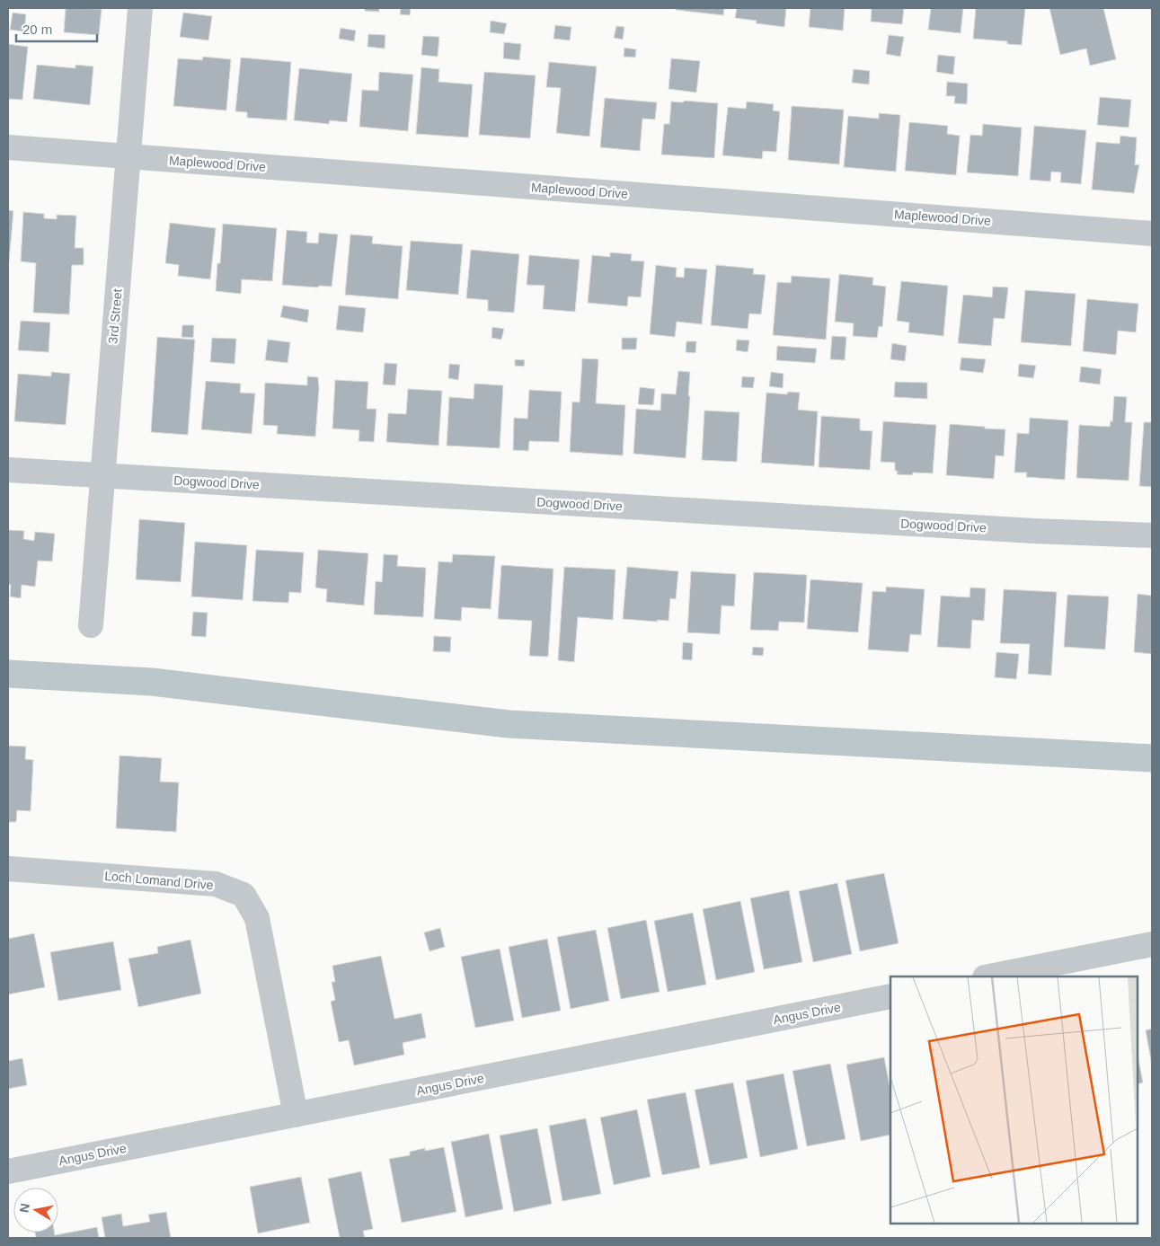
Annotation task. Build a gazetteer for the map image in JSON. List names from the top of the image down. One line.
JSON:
{"streets":{"street":["Maplewood Drive","3rd Street","Dogwood Drive","Loch Lomand Drive","Angus Drive"]},"crossings":[["Maplewood Drive","3rd Street"],["3rd Street","Dogwood Drive"],["Loch Lomand Drive","Angus Drive"]],"scale_bar":"20 m","north":"left"}
